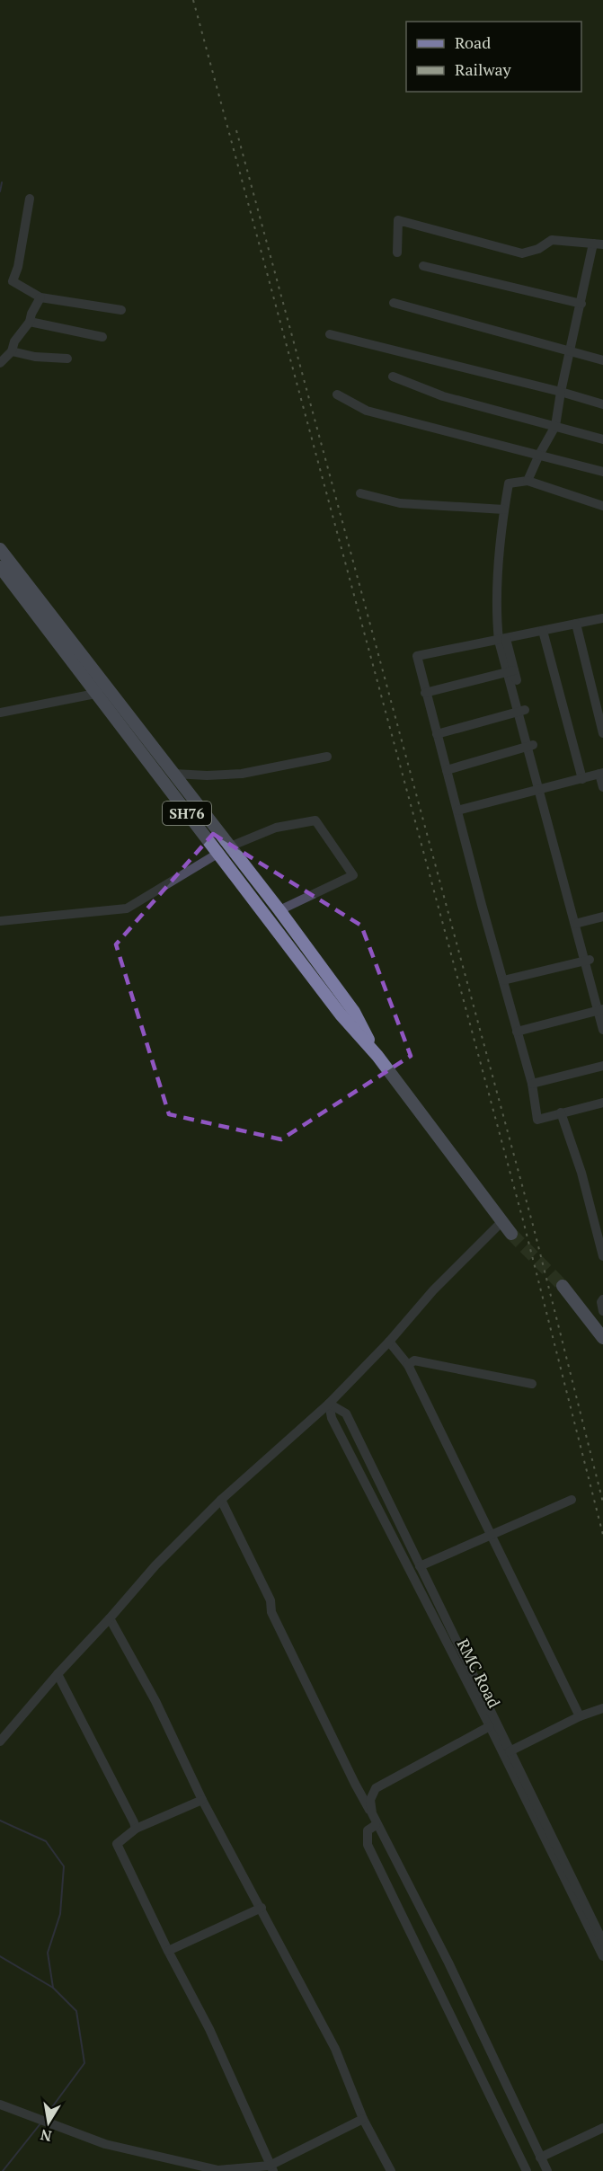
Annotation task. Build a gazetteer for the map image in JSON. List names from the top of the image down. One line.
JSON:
{"streets":{"main road":["SH76"],"street":["RMC Road"]},"legend":["Road","Railway"],"north":"bottom"}
